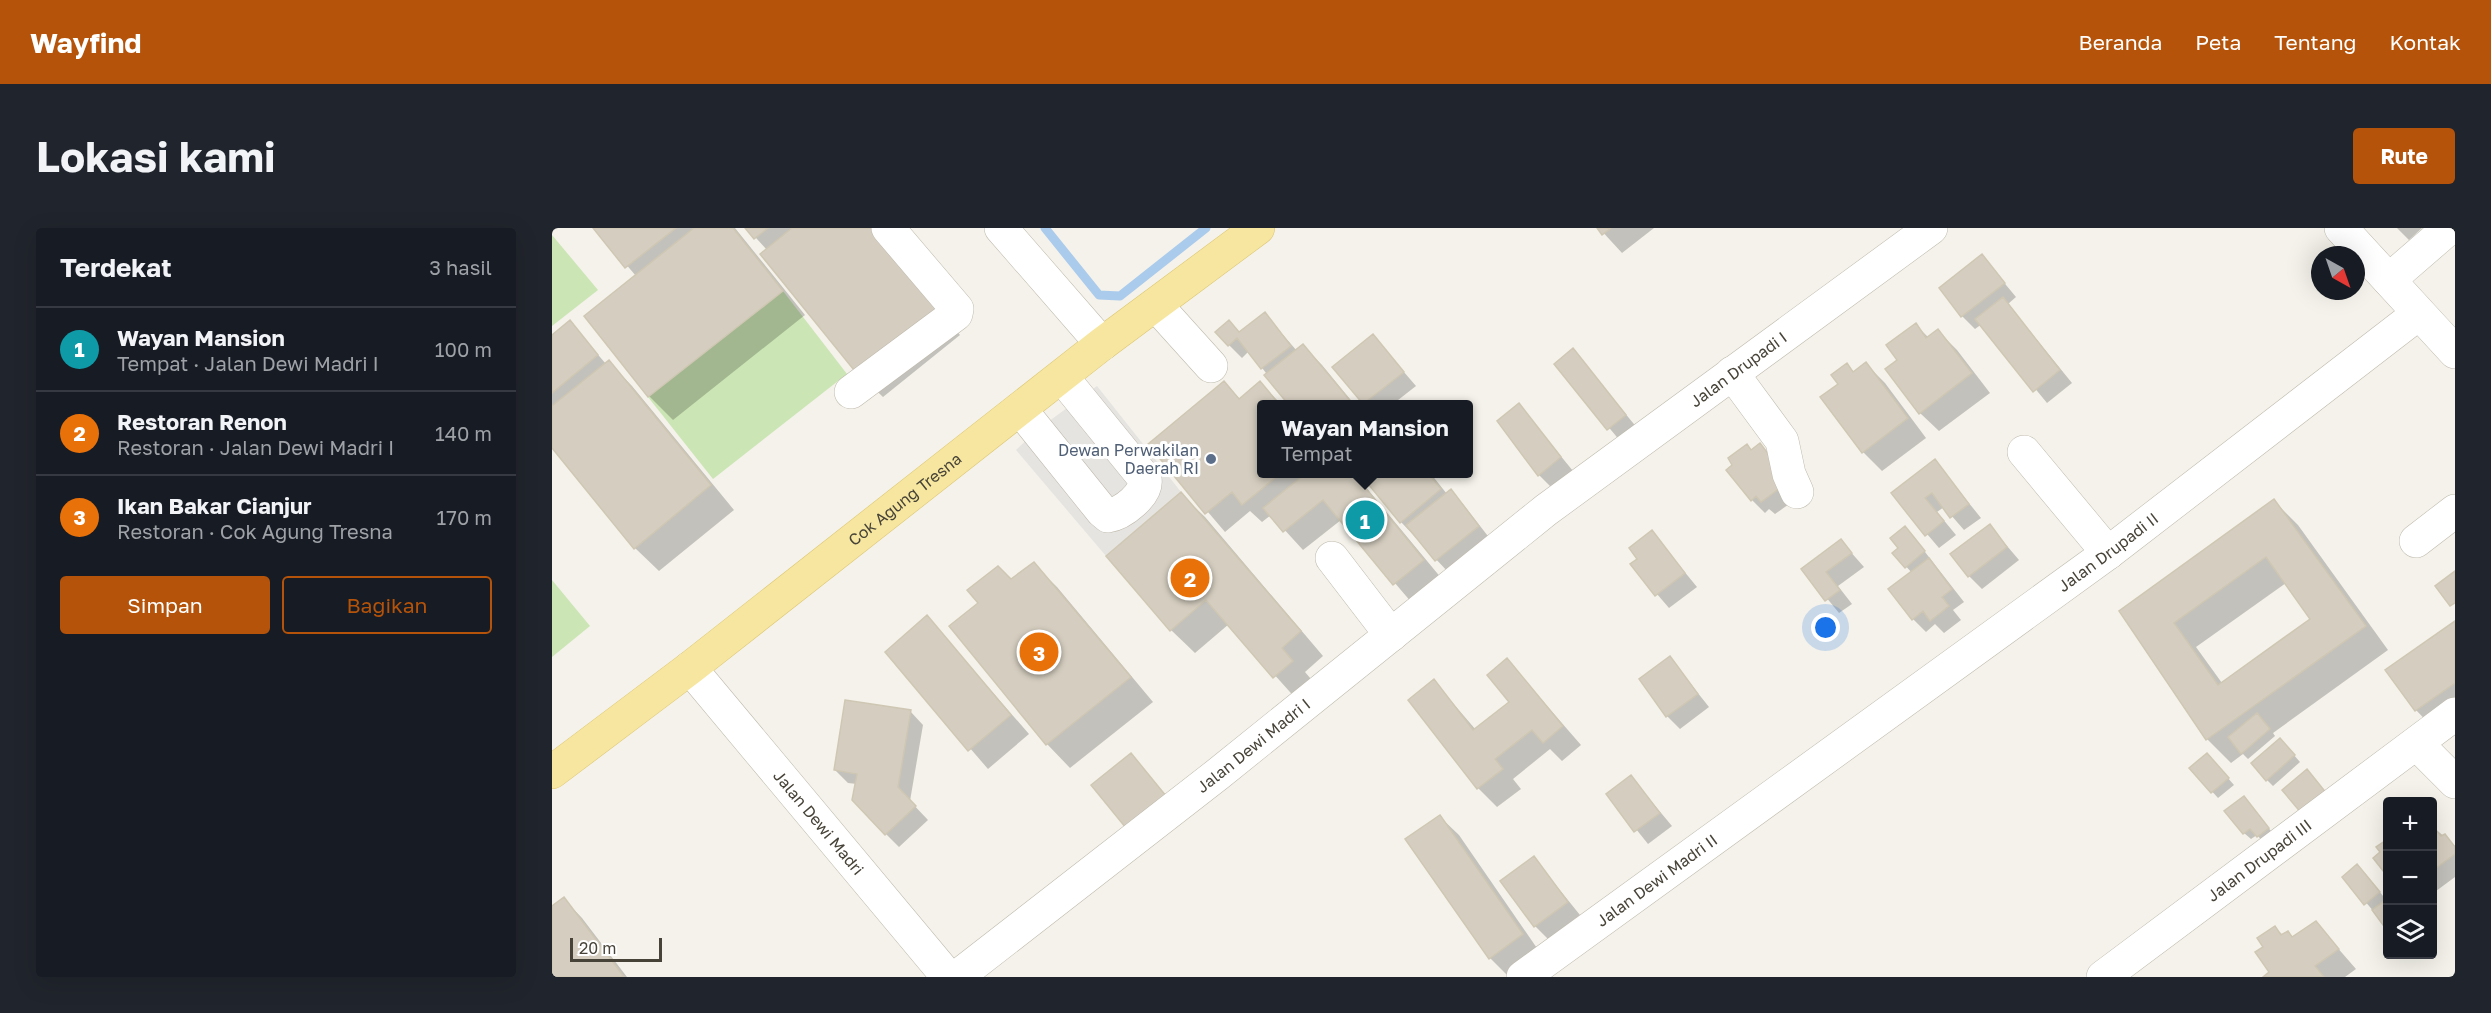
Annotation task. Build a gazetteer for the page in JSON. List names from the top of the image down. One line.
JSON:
{"streets":{"main road":["Cok Agung Tresna"],"street":["Jalan Drupadi I","Jalan Drupadi II","Jalan Dewi Madri I","Jalan Dewi Madri","Jalan Drupadi III","Jalan Dewi Madri II"]},"crossings":[["Jalan Drupadi I","Jalan Dewi Madri I"],["Cok Agung Tresna","Jalan Dewi Madri"],["Jalan Drupadi II","Jalan Dewi Madri II"]],"places":["Dewan Perwakilan Daerah RI"],"scale_bar":"20 m","north":"bottom right","page":{"header":"Wayfind","nav":["Beranda","Peta","Tentang","Kontak"],"buttons":["Rute",["Simpan","Bagikan"]],"title":"Lokasi kami","heading":["Terdekat","3 hasil"],"list":[{"mark":"1","name":"Wayan Mansion","note":"Tempat · Jalan Dewi Madri I","value":"100 m"},{"mark":"2","name":"Restoran Renon","note":"Restoran · Jalan Dewi Madri I","value":"140 m"},{"mark":"3","name":"Ikan Bakar Cianjur","note":"Restoran · Cok Agung Tresna","value":"170 m"}],"popup":["Wayan Mansion","Tempat"],"pins":["1","2","3"],"map_buttons":["+","−"],"scale":"20 m"}}
